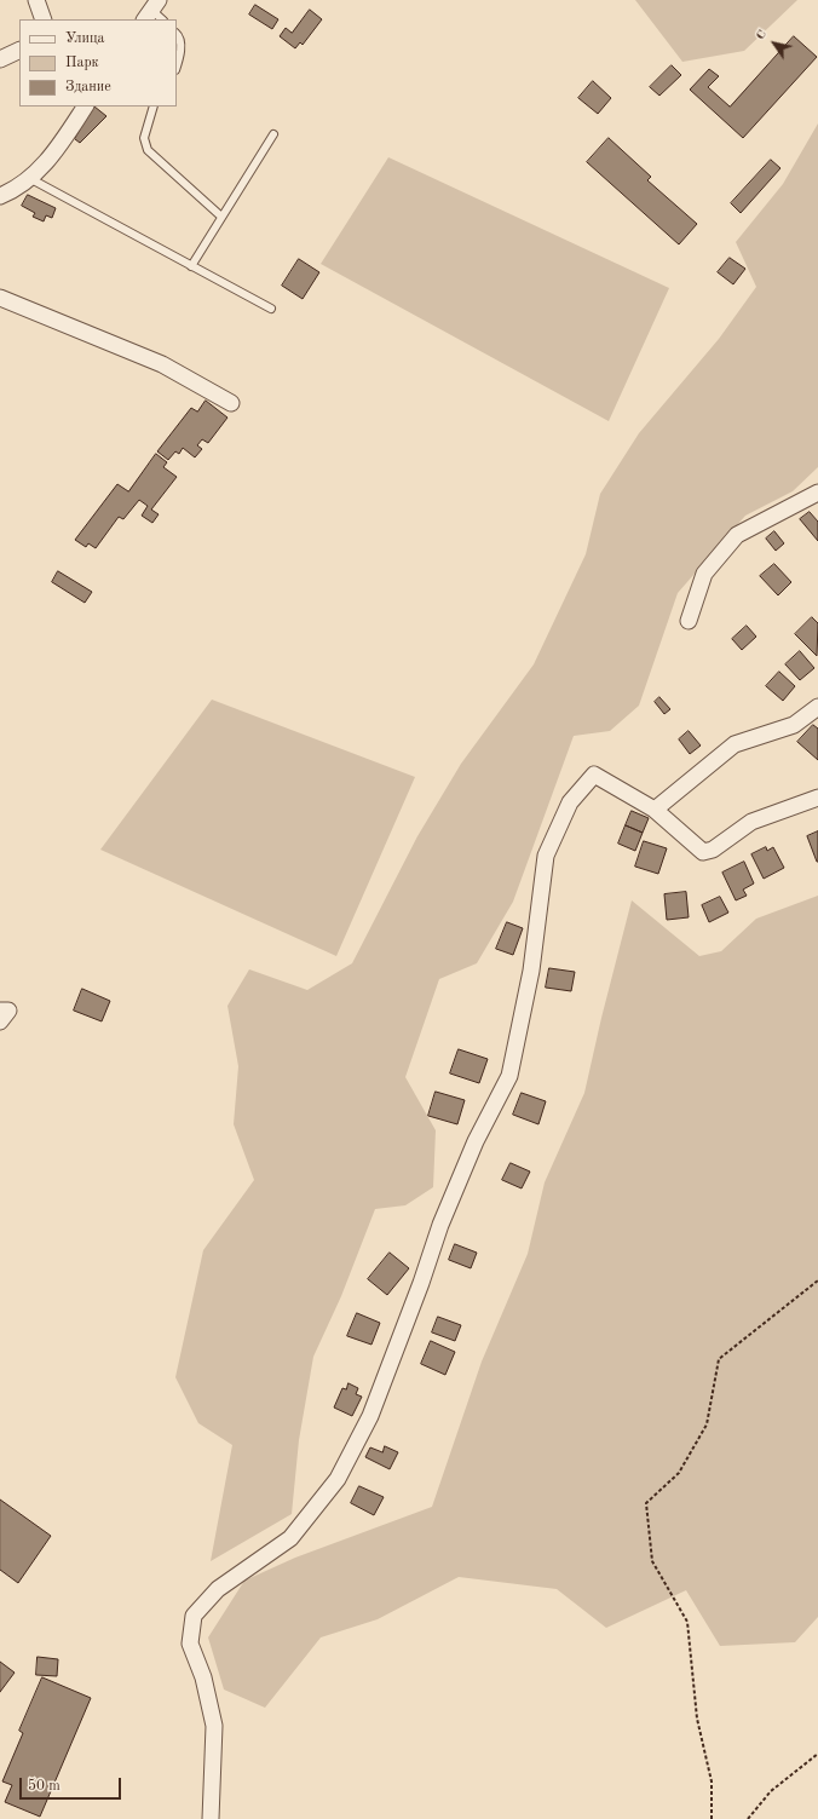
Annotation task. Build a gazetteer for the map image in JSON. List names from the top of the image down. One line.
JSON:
{"legend":["Улица","Парк","Здание"],"scale_bar":"50 m","north":"top left"}
